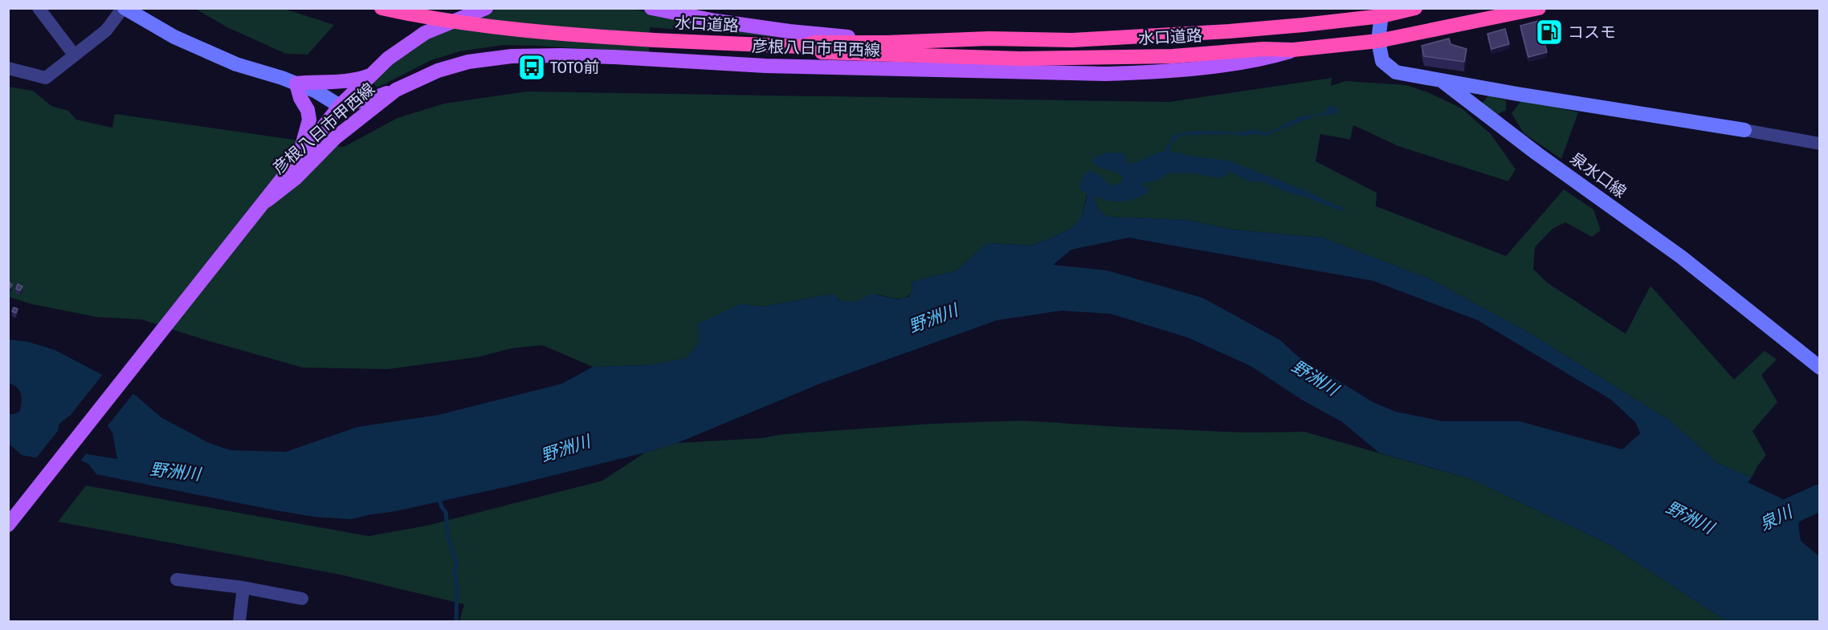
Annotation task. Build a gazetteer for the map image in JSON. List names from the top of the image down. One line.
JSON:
{"streets":{"highway":["水口道路"],"main road":["彦根八日市甲西線","泉水口線"]},"crossings":[["水口道路","彦根八日市甲西線"],["水口道路","泉水口線"]],"water":["野洲川","泉川"],"places":{"fuel station":["コスモ"],"bus stop":["TOTO前"]}}
